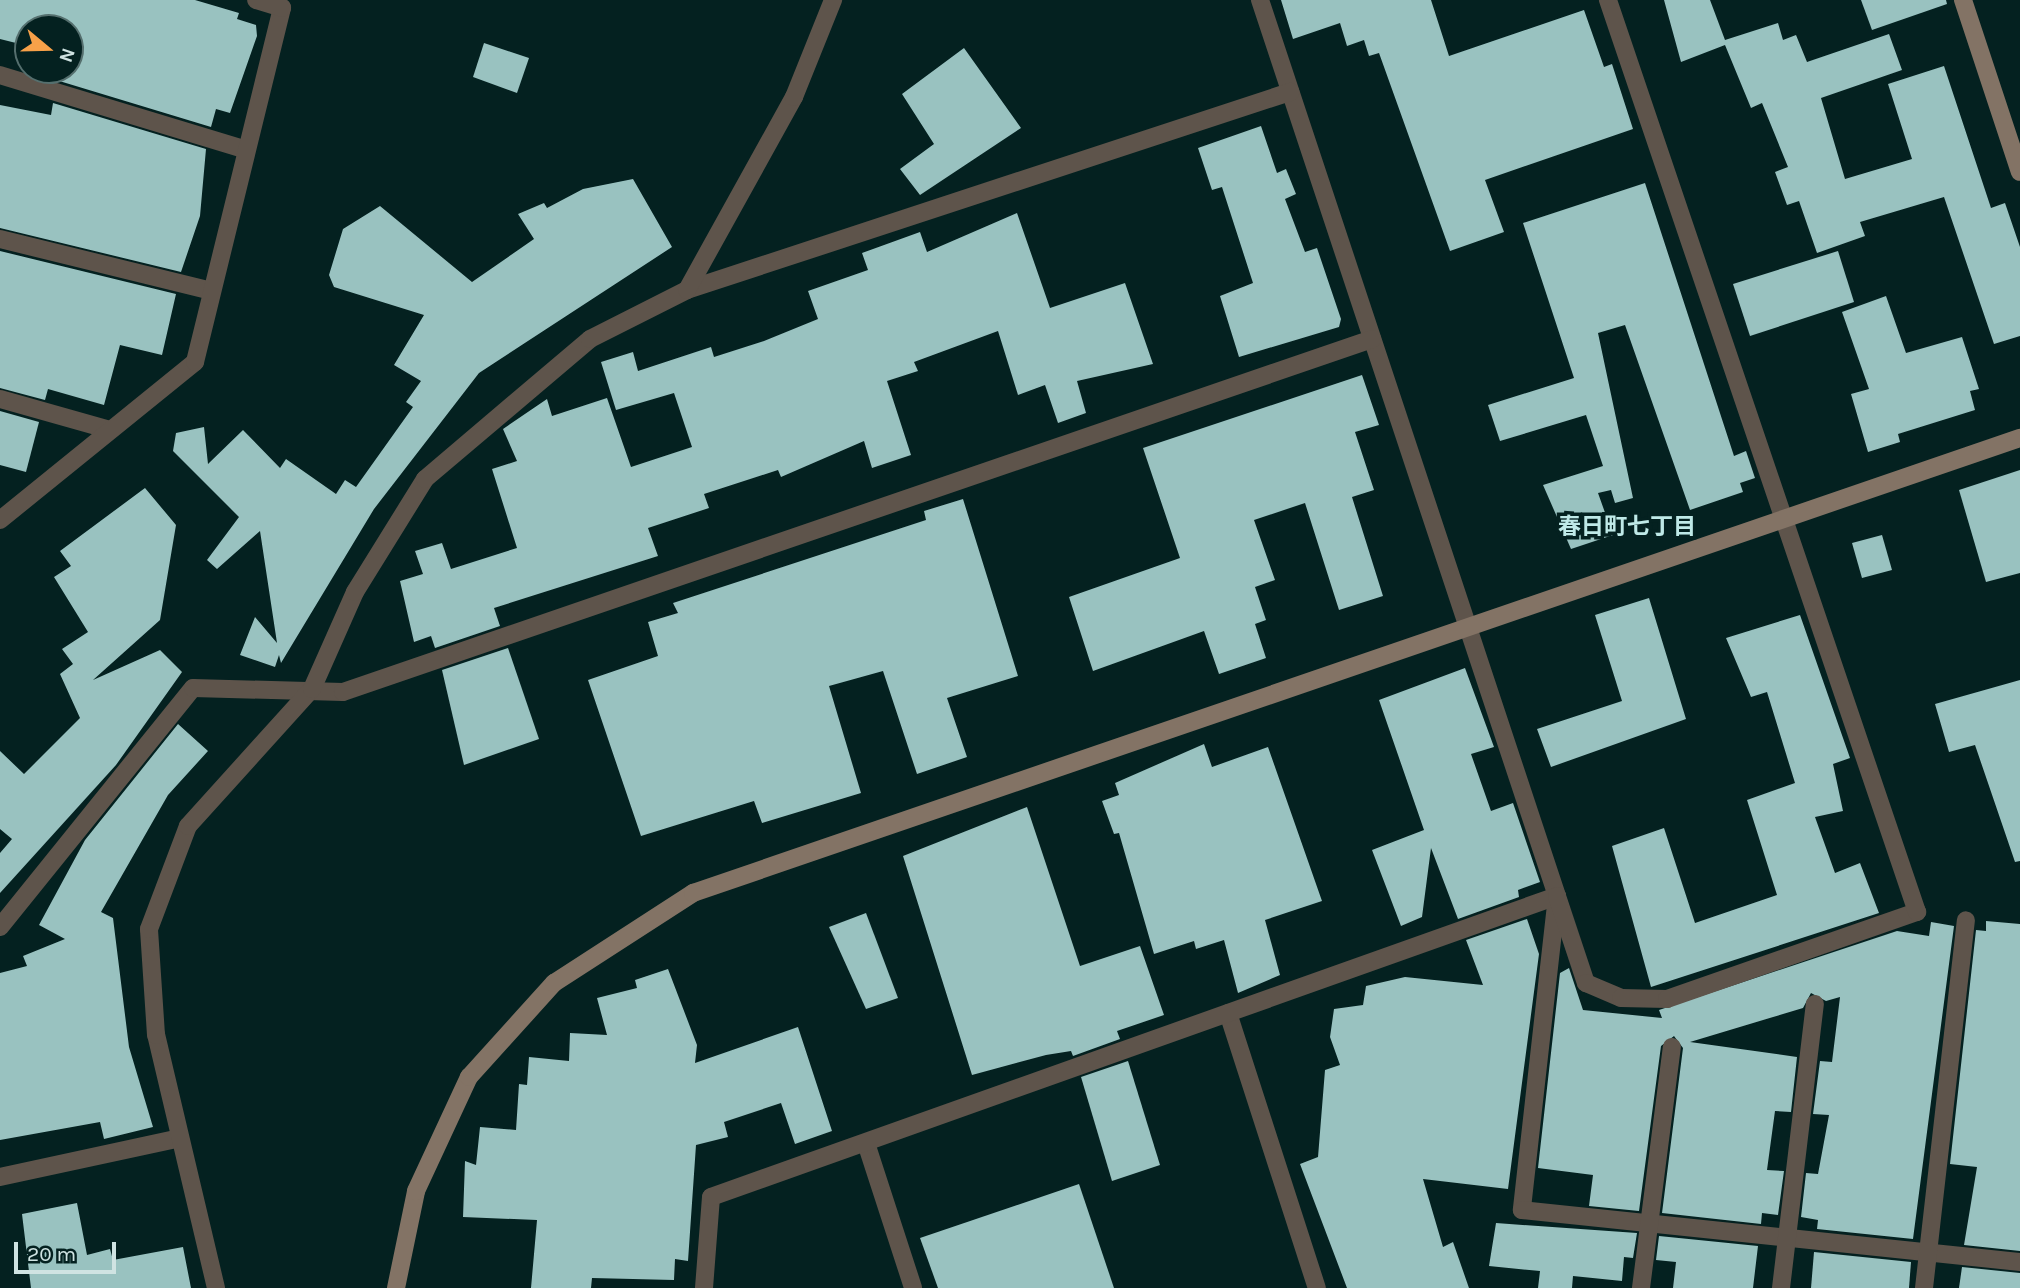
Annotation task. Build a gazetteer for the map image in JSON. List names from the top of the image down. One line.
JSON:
{"districts":["春日町七丁目"],"scale_bar":"20 m","north":"right"}
